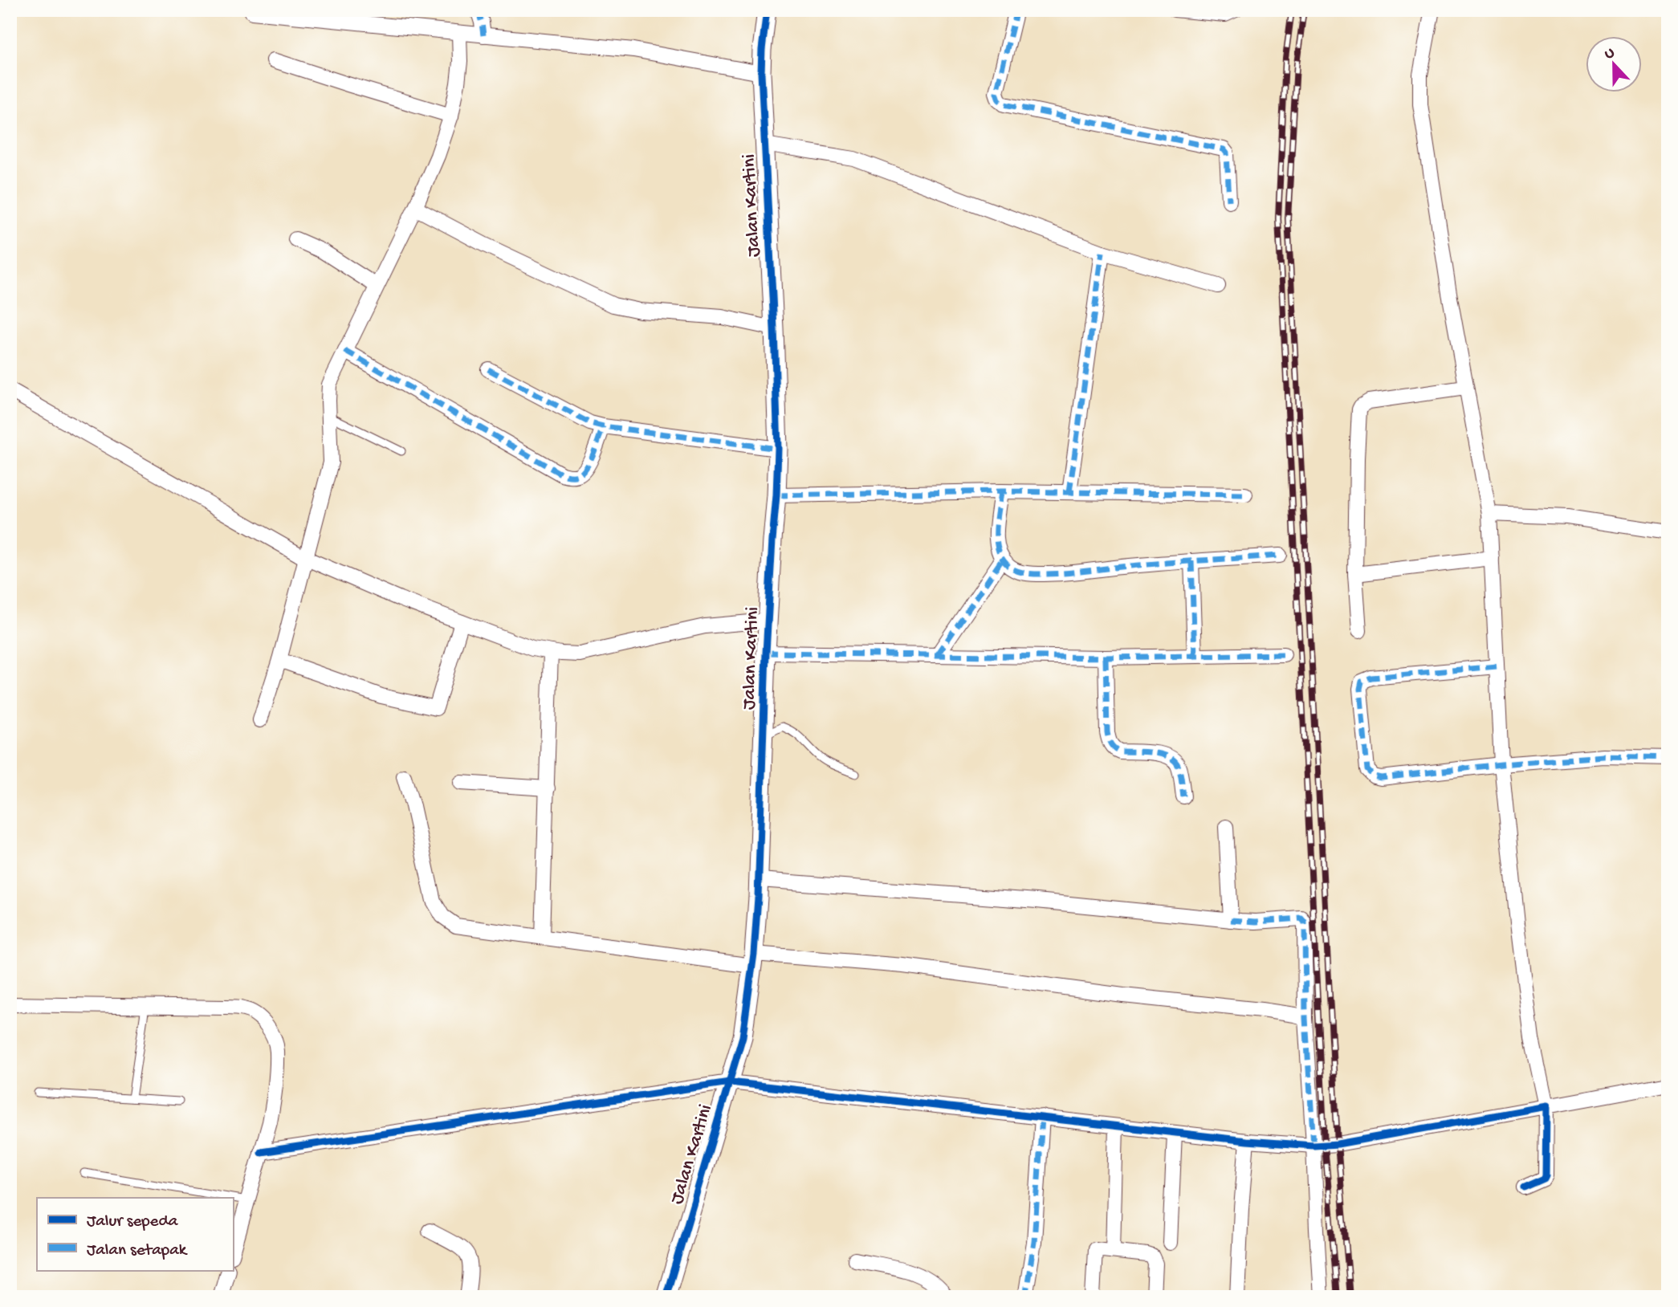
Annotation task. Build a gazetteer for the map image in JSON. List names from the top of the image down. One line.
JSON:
{"streets":{"street":["Jalan Kartini"]},"legend":["Jalur sepeda","Jalan setapak"],"north":"top"}
